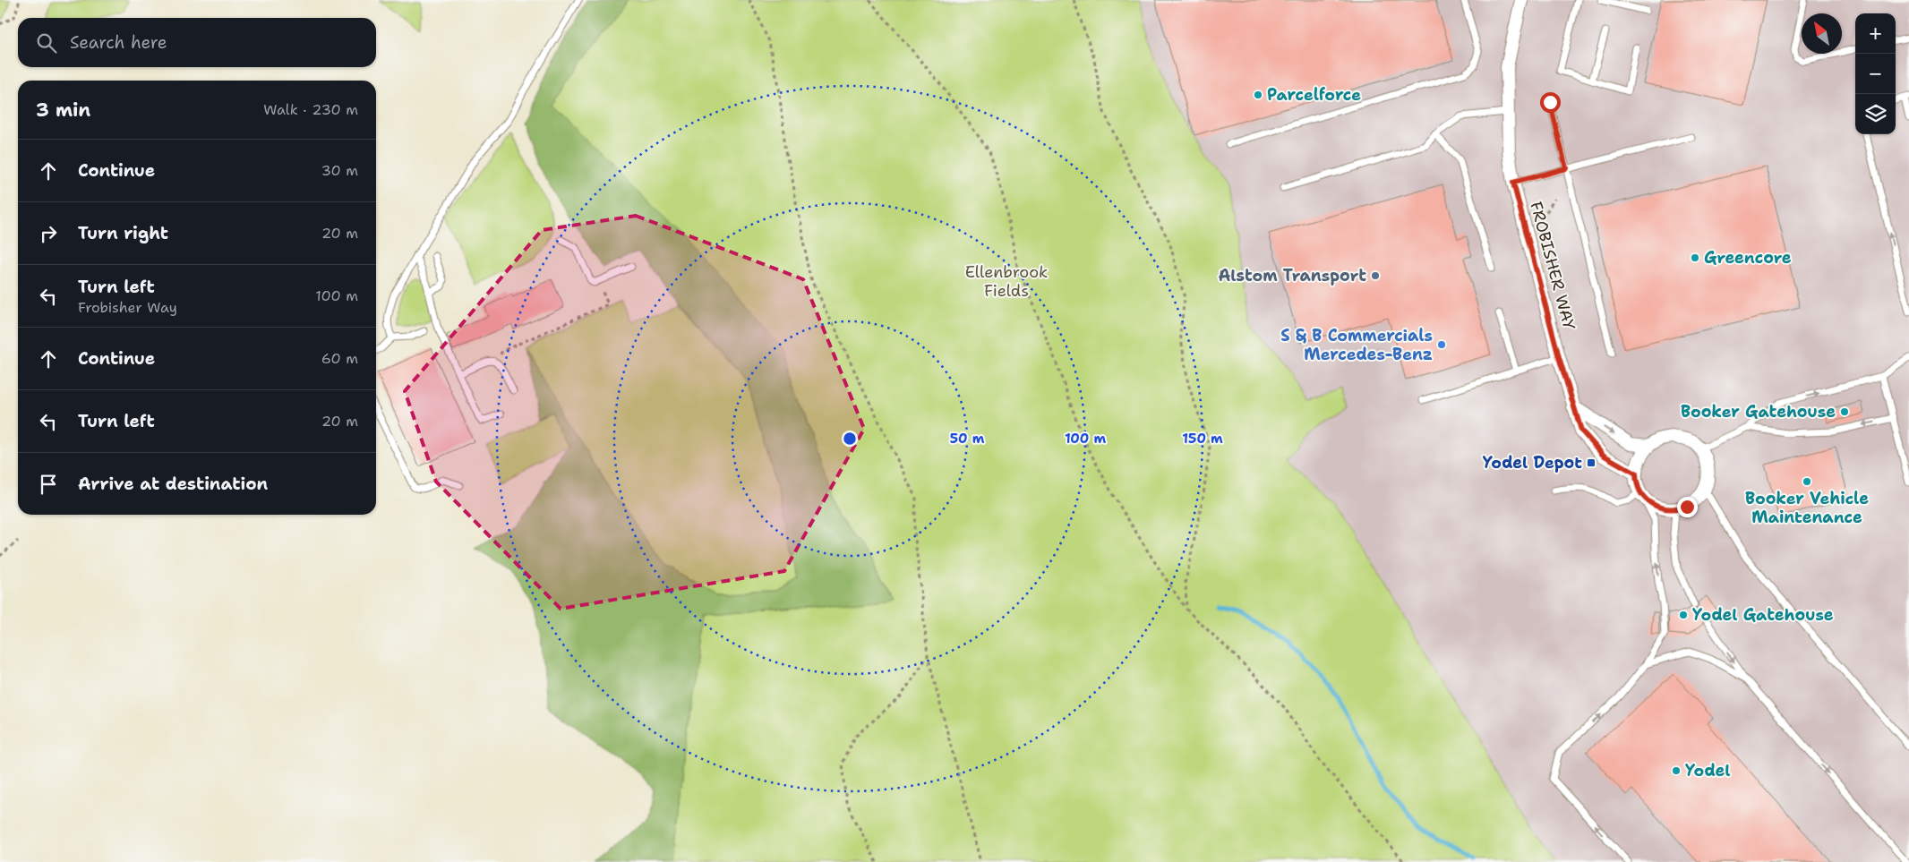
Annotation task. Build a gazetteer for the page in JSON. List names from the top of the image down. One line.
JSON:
{"streets":{"street":["FROBISHER WAY"]},"parks":["Ellenbrook Fields"],"places":{"other":["Parcelforce","Greencore","Alstom Transport","S & B Commercials Mercedes-Benz","Booker Gatehouse","Booker Vehicle Maintenance","Yodel Gatehouse","Yodel"],"transit":["Yodel Depot"]},"north":"top left","page":{"map_buttons":["+","−"],"search":"Search here","heading":["3 min","Walk · 230 m"],"list":[["Continue","30 m"],["Turn right","20 m"],["Turn left","Frobisher Way","100 m"],["Continue","60 m"],["Turn left","20 m"],"Arrive at destination"]},"rings":["50 m","100 m","150 m"]}
